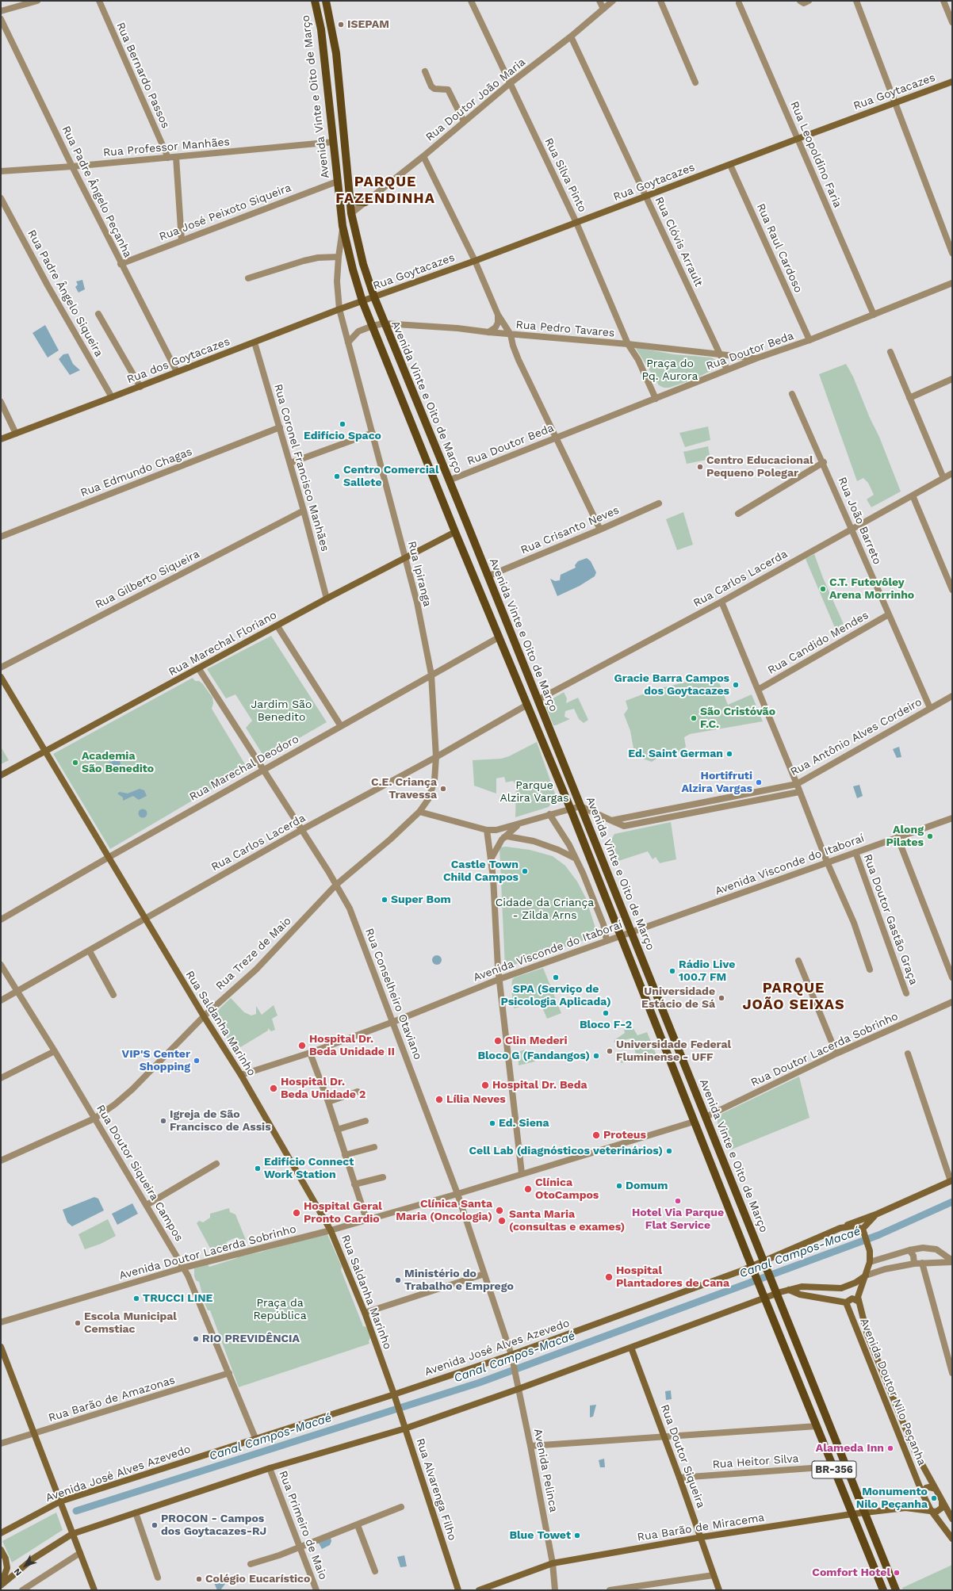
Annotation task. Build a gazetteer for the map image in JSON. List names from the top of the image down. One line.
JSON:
{"streets":{"main road":["Rua Goytacazes","Avenida Vinte e Oito de Março","Rua dos Goytacazes","Rua Marechal Floriano","Rua Saldanha Marinho","Avenida José Alves Azevedo","Avenida Doutor Nilo Peçanha","Rua Doutor Siqueira","BR-356","Rua Alvarenga Filho","Rua Barão de Miracema"],"street":["Rua Bernardo Passos","Rua Doutor João Maria","Rua Professor Manhães","Rua Leopoldino Faria","Rua Silva Pinto","Rua Padre Ângelo Peçanha","Rua José Peixoto Siqueira","Rua Clóvis Arrault","Rua Raul Cardoso","Rua Padre Ângelo Siqueira","Rua Pedro Tavares","Rua Doutor Beda","Rua Coronel Francisco Manhães","Rua Edmundo Chagas","Rua João Barreto","Rua Crisanto Neves","Rua Ipiranga","Rua Carlos Lacerda","Rua Gilberto Siqueira","Rua Candido Mendes","Rua Antônio Alves Cordeiro","Rua Marechal Deodoro","Avenida Visconde do Itaboraí","Rua Doutor Gastão Graça","Rua Treze de Maio","Rua Conselheiro Otaviano","Rua Doutor Lacerda Sobrinho","Rua Doutor Siqueira Campos","Avenida Doutor Lacerda Sobrinho","Rua Barão de Amazonas","Rua Heitor Silva","Avenida Pelinca","Rua Primeiro de Maio"]},"crossings":[["Rua Bernardo Passos","Rua Professor Manhães"],["Rua Goytacazes","Avenida Vinte e Oito de Março"],["Rua Goytacazes","Rua Leopoldino Faria"],["Rua Goytacazes","Rua Silva Pinto"],["Rua Goytacazes","Rua Clóvis Arrault"],["Rua Goytacazes","Rua Raul Cardoso"],["Rua Goytacazes","Rua dos Goytacazes"],["Avenida Vinte e Oito de Março","Rua Doutor João Maria"],["Avenida Vinte e Oito de Março","Rua Professor Manhães"],["Avenida Vinte e Oito de Março","Rua José Peixoto Siqueira"],["Avenida Vinte e Oito de Março","Rua Pedro Tavares"],["Avenida Vinte e Oito de Março","Rua Doutor Beda"],["Avenida Vinte e Oito de Março","Rua dos Goytacazes"],["Avenida Vinte e Oito de Março","Rua Crisanto Neves"],["Avenida Vinte e Oito de Março","Rua Ipiranga"],["Avenida Vinte e Oito de Março","Rua Carlos Lacerda"],["Avenida Vinte e Oito de Março","Rua Marechal Floriano"],["Avenida Vinte e Oito de Março","Rua Antônio Alves Cordeiro"],["Avenida Vinte e Oito de Março","Rua Marechal Deodoro"],["Avenida Vinte e Oito de Março","Avenida Visconde do Itaboraí"],["Avenida Vinte e Oito de Março","Rua Doutor Lacerda Sobrinho"],["Avenida Vinte e Oito de Março","Avenida Doutor Lacerda Sobrinho"],["Avenida Vinte e Oito de Março","Avenida José Alves Azevedo"],["Rua Doutor João Maria","Rua Silva Pinto"],["Rua Doutor João Maria","Rua Clóvis Arrault"],["Rua Professor Manhães","Rua Padre Ângelo Peçanha"],["Rua Leopoldino Faria","Rua Doutor Beda"],["Rua Silva Pinto","Rua Pedro Tavares"],["Rua Silva Pinto","Rua Doutor Beda"],["Rua Padre Ângelo Peçanha","Rua José Peixoto Siqueira"],["Rua Padre Ângelo Peçanha","Rua dos Goytacazes"],["Rua Clóvis Arrault","Rua Pedro Tavares"],["Rua Clóvis Arrault","Rua Doutor Beda"],["Rua Raul Cardoso","Rua Doutor Beda"],["Rua Padre Ângelo Siqueira","Rua dos Goytacazes"],["Rua Pedro Tavares","Rua Doutor Beda"],["Rua dos Goytacazes","Rua Coronel Francisco Manhães"],["Rua dos Goytacazes","Rua Ipiranga"],["Rua Coronel Francisco Manhães","Rua Edmundo Chagas"],["Rua Coronel Francisco Manhães","Rua Gilberto Siqueira"],["Rua Coronel Francisco Manhães","Rua Marechal Floriano"],["Rua João Barreto","Rua Carlos Lacerda"],["Rua João Barreto","Rua Candido Mendes"],["Rua João Barreto","Rua Antônio Alves Cordeiro"],["Rua Ipiranga","Rua Carlos Lacerda"],["Rua Ipiranga","Rua Marechal Floriano"],["Rua Ipiranga","Rua Marechal Deodoro"],["Rua Ipiranga","Rua Treze de Maio"],["Rua Carlos Lacerda","Rua Conselheiro Otaviano"],["Rua Carlos Lacerda","Rua Saldanha Marinho"],["Rua Carlos Lacerda","Rua Doutor Siqueira Campos"],["Rua Marechal Floriano","Rua Conselheiro Otaviano"],["Rua Marechal Floriano","Rua Saldanha Marinho"],["Rua Marechal Deodoro","Rua Conselheiro Otaviano"],["Rua Marechal Deodoro","Rua Saldanha Marinho"],["Avenida Visconde do Itaboraí","Rua Doutor Gastão Graça"],["Avenida Visconde do Itaboraí","Rua Conselheiro Otaviano"],["Avenida Visconde do Itaboraí","Rua Saldanha Marinho"],["Rua Treze de Maio","Rua Conselheiro Otaviano"],["Rua Treze de Maio","Rua Saldanha Marinho"],["Rua Treze de Maio","Rua Doutor Siqueira Campos"],["Rua Conselheiro Otaviano","Avenida Doutor Lacerda Sobrinho"],["Rua Conselheiro Otaviano","Avenida José Alves Azevedo"],["Rua Conselheiro Otaviano","Avenida Pelinca"],["Rua Saldanha Marinho","Avenida Doutor Lacerda Sobrinho"],["Rua Saldanha Marinho","Avenida José Alves Azevedo"],["Rua Saldanha Marinho","Rua Alvarenga Filho"],["Rua Doutor Siqueira Campos","Avenida Doutor Lacerda Sobrinho"],["Rua Doutor Siqueira Campos","Avenida José Alves Azevedo"],["Rua Doutor Siqueira Campos","Rua Barão de Amazonas"],["Avenida José Alves Azevedo","Avenida Pelinca"],["Avenida José Alves Azevedo","Rua Alvarenga Filho"],["Avenida Doutor Nilo Peçanha","Rua Barão de Miracema"],["Rua Doutor Siqueira","Rua Heitor Silva"],["Rua Doutor Siqueira","Rua Barão de Miracema"],["Rua Heitor Silva","BR-356"],["BR-356","Rua Barão de Miracema"],["Avenida Pelinca","Rua Barão de Miracema"]],"districts":["PARQUE FAZENDINHA","PARQUE JOÃO SEIXAS"],"water":["Canal Campos-Macaé"],"parks":["Praça do Pq. Aurora","Jardim São Benedito","Parque Alzira Vargas","Cidade da Criança - Zilda Arns","Praça da República"],"places":["ISEPAM","Edifício Spaco","Centro Educacional Pequeno Polegar","Centro Comercial Sallete","C.T. Futevôley Arena Morrinho","Gracie Barra Campos dos Goytacazes","São Cristóvão F.C.","Ed. Saint German","Academia São Benedito","Hortifruti Alzira Vargas","C.E. Criança Travessa","Along Pilates","Castle Town Child Campos","Super Bom","Rádio Live 100.7 FM","SPA (Serviço de Psicologia Aplicada)","Universidade Estácio de Sá","Bloco F-2","Clin Mederi","Hospital Dr. Beda Unidade II","Universidade Federal Fluminense - UFF","Bloco G (Fandangos)","VIP'S Center Shopping","Hospital Dr. Beda","Hospital Dr. Beda Unidade 2","Lília Neves","Igreja de São Francisco de Assis","Ed. Siena","Proteus","Cell Lab (diagnósticos veterinários)","Edifício Connect Work Station","Domum","Clínica OtoCampos","Hotel Via Parque Flat Service","Clínica Santa Maria (Oncologia)","Hospital Geral Pronto Cardio","Santa Maria (consultas e exames)","Hospital Plantadores de Cana","Ministério do Trabalho e Emprego","TRUCCI LINE","Escola Municipal Cemstiac","RIO PREVIDÊNCIA","Alameda Inn","Monumento Nilo Peçanha","PROCON - Campos dos Goytacazes-RJ","Blue Towet","Comfort Hotel","Colégio Eucarístico"],"north":"bottom left"}
